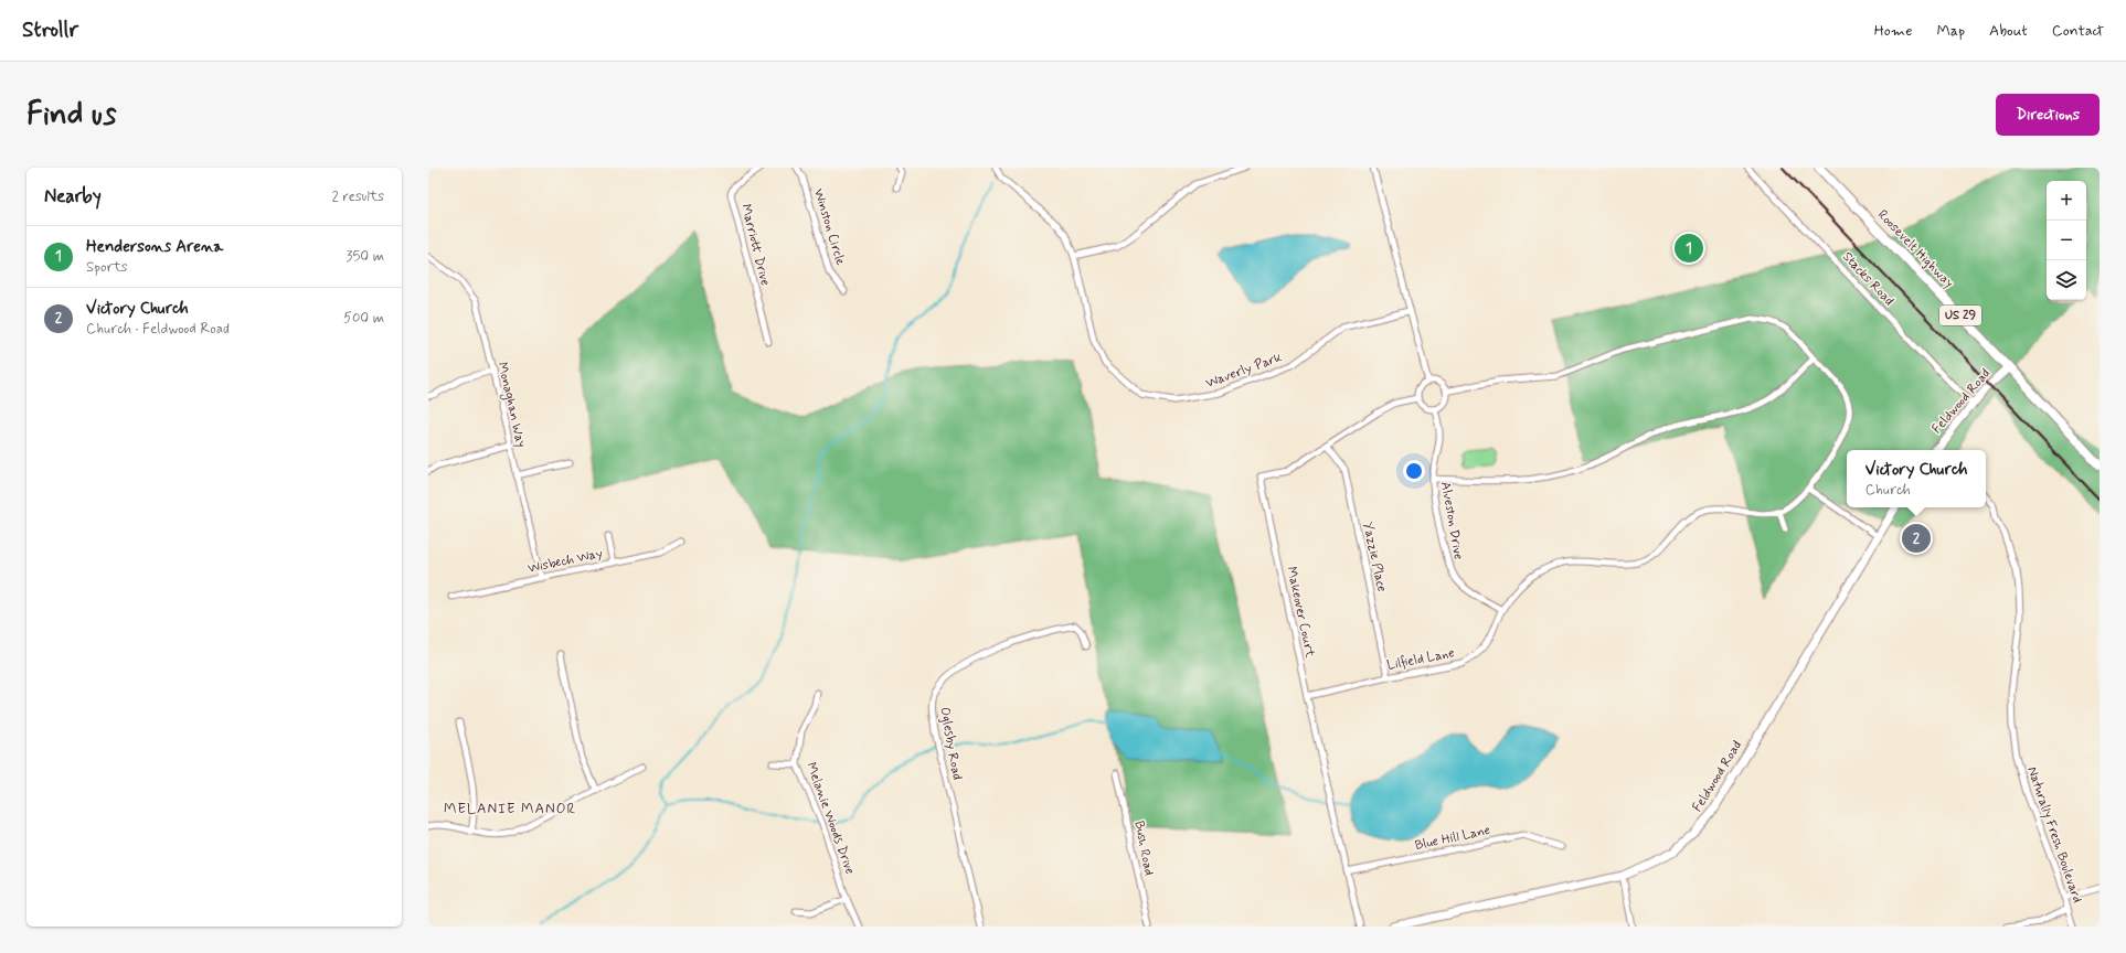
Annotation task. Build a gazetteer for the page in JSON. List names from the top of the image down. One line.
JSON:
{"streets":{"main road":["Roosevelt Highway","US 29"],"street":["Winston Circle","Marriott Drive","Stacks Road","Waverly Park","Feldwood Road","Monaghan Way","Alveston Drive","Yazzie Place","Wisbech Way","Makeover Court","Lilfield Lane","Oglesby Road","Melanie Woods Drive","Naturally Fresh Boulevard","Blue Hill Lane","Bush Road"]},"crossings":[["Roosevelt Highway","Feldwood Road"],["Stacks Road","Feldwood Road"],["Monaghan Way","Wisbech Way"],["Alveston Drive","Makeover Court"],["Alveston Drive","Lilfield Lane"],["Yazzie Place","Makeover Court"],["Yazzie Place","Lilfield Lane"],["Makeover Court","Lilfield Lane"],["Makeover Court","Blue Hill Lane"]],"districts":["MELANIE MANOR"],"page":{"header":"Strollr","nav":["Home","Map","About","Contact"],"buttons":"Directions","title":"Find us","heading":["Nearby","2 results"],"map_buttons":["+","−"],"list":[{"mark":"1","name":"Hendersons Arena","note":"Sports","value":"350 m"},{"mark":"2","name":"Victory Church","note":"Church · Feldwood Road","value":"500 m"}],"pins":["1","2"],"popup":["Victory Church","Church"]}}
